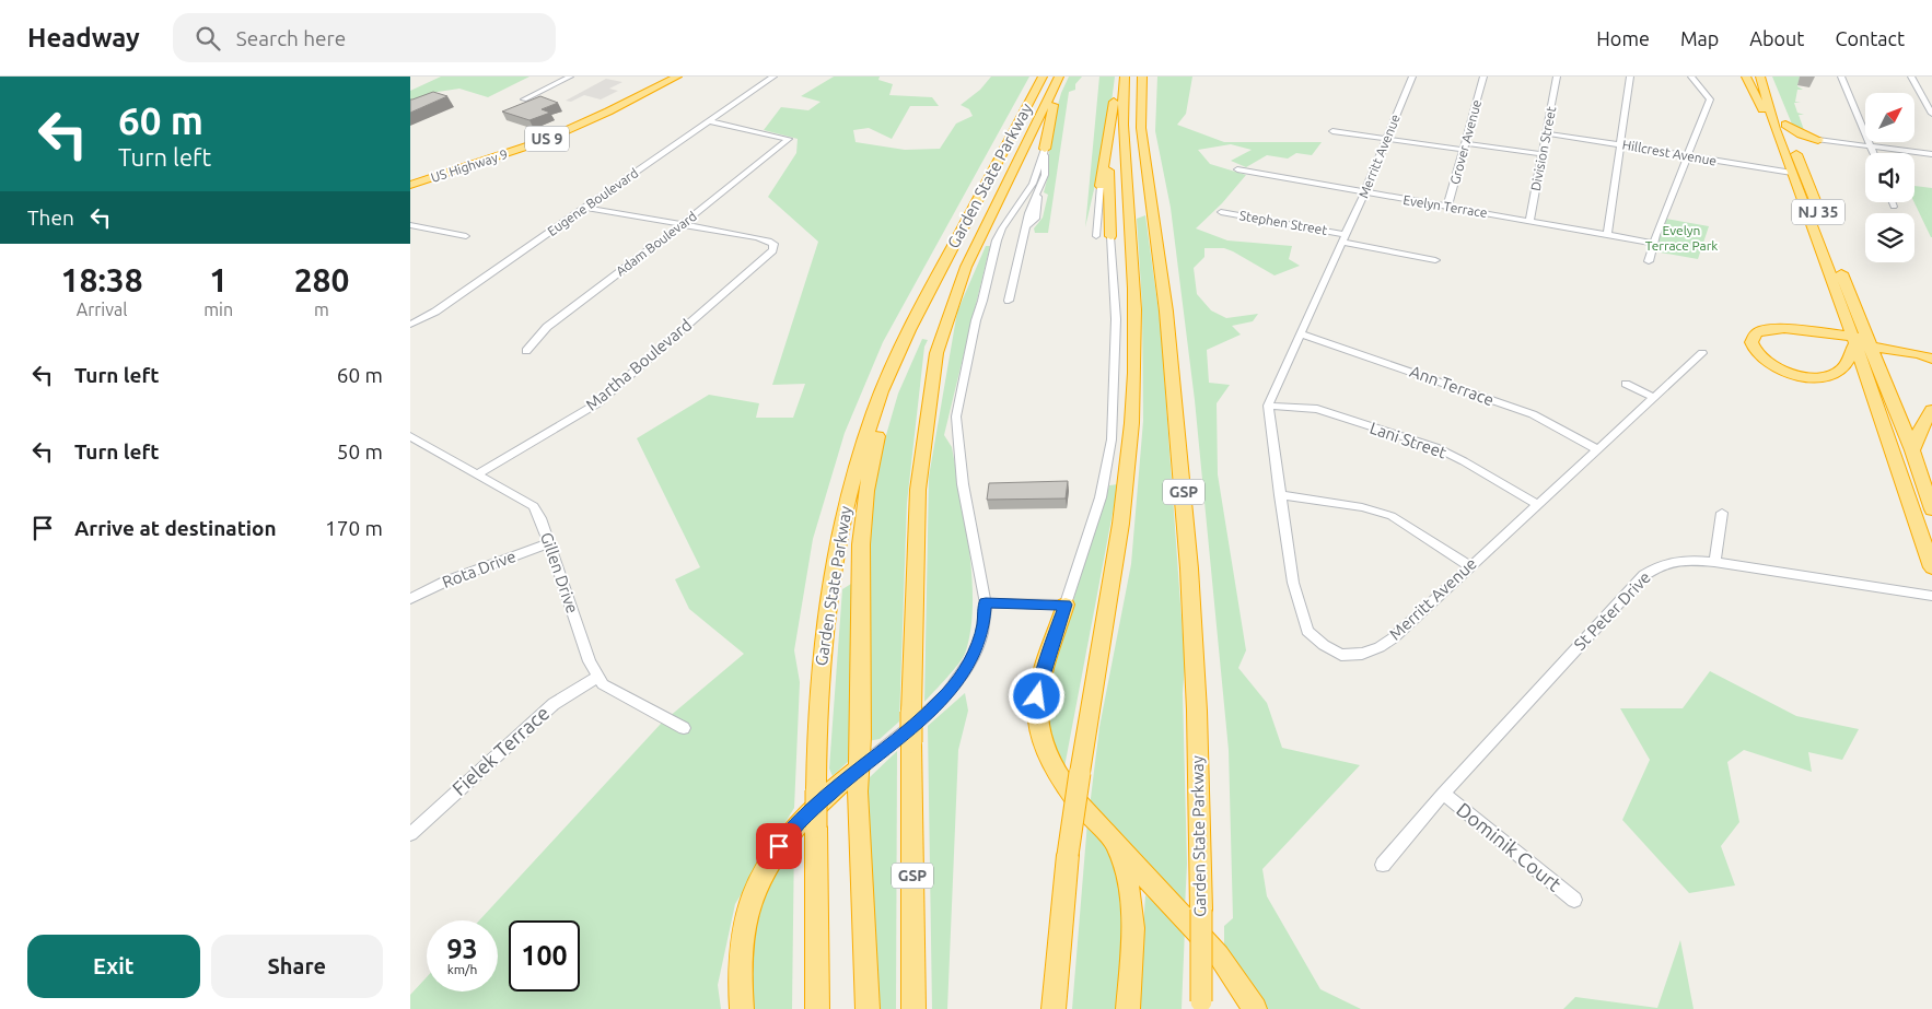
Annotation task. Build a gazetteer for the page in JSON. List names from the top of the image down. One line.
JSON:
{"streets":{"highway":["US 9","US Highway 9","Garden State Parkway","NJ 35","GSP"],"street":["Grover Avenue","Division Street","Hillcrest Avenue","Merritt Avenue","Eugene Boulevard","Evelyn Terrace","Stephen Street","Adam Boulevard","Martha Boulevard","Ann Terrace","Lani Street","Rota Drive","Gillen Drive","St Peter Drive","Fielek Terrace","Dominik Court"]},"crossings":[["Grover Avenue","Evelyn Terrace"],["Division Street","Hillcrest Avenue"],["Division Street","Evelyn Terrace"],["Hillcrest Avenue","NJ 35"],["Merritt Avenue","Evelyn Terrace"],["Merritt Avenue","Stephen Street"],["Merritt Avenue","Ann Terrace"],["Merritt Avenue","Lani Street"],["Eugene Boulevard","Adam Boulevard"],["Adam Boulevard","Martha Boulevard"],["Martha Boulevard","Gillen Drive"],["Rota Drive","Gillen Drive"],["Gillen Drive","Fielek Terrace"],["St Peter Drive","Dominik Court"]],"parks":["Evelyn Terrace Park"],"north":"top right","page":{"header":"Headway","search":"Search here","nav":["Home","Map","About","Contact"],"turn":["60 m","Turn left"],"then":"Then","eta":["18:38","Arrival","1","min","280","m"],"list":[{"name":"Turn left","value":"60 m"},{"name":"Turn left","value":"50 m"},{"name":"Arrive at destination","value":"170 m"}],"speed":"93 km/h","limit":"100","buttons":["Exit","Share"]}}
